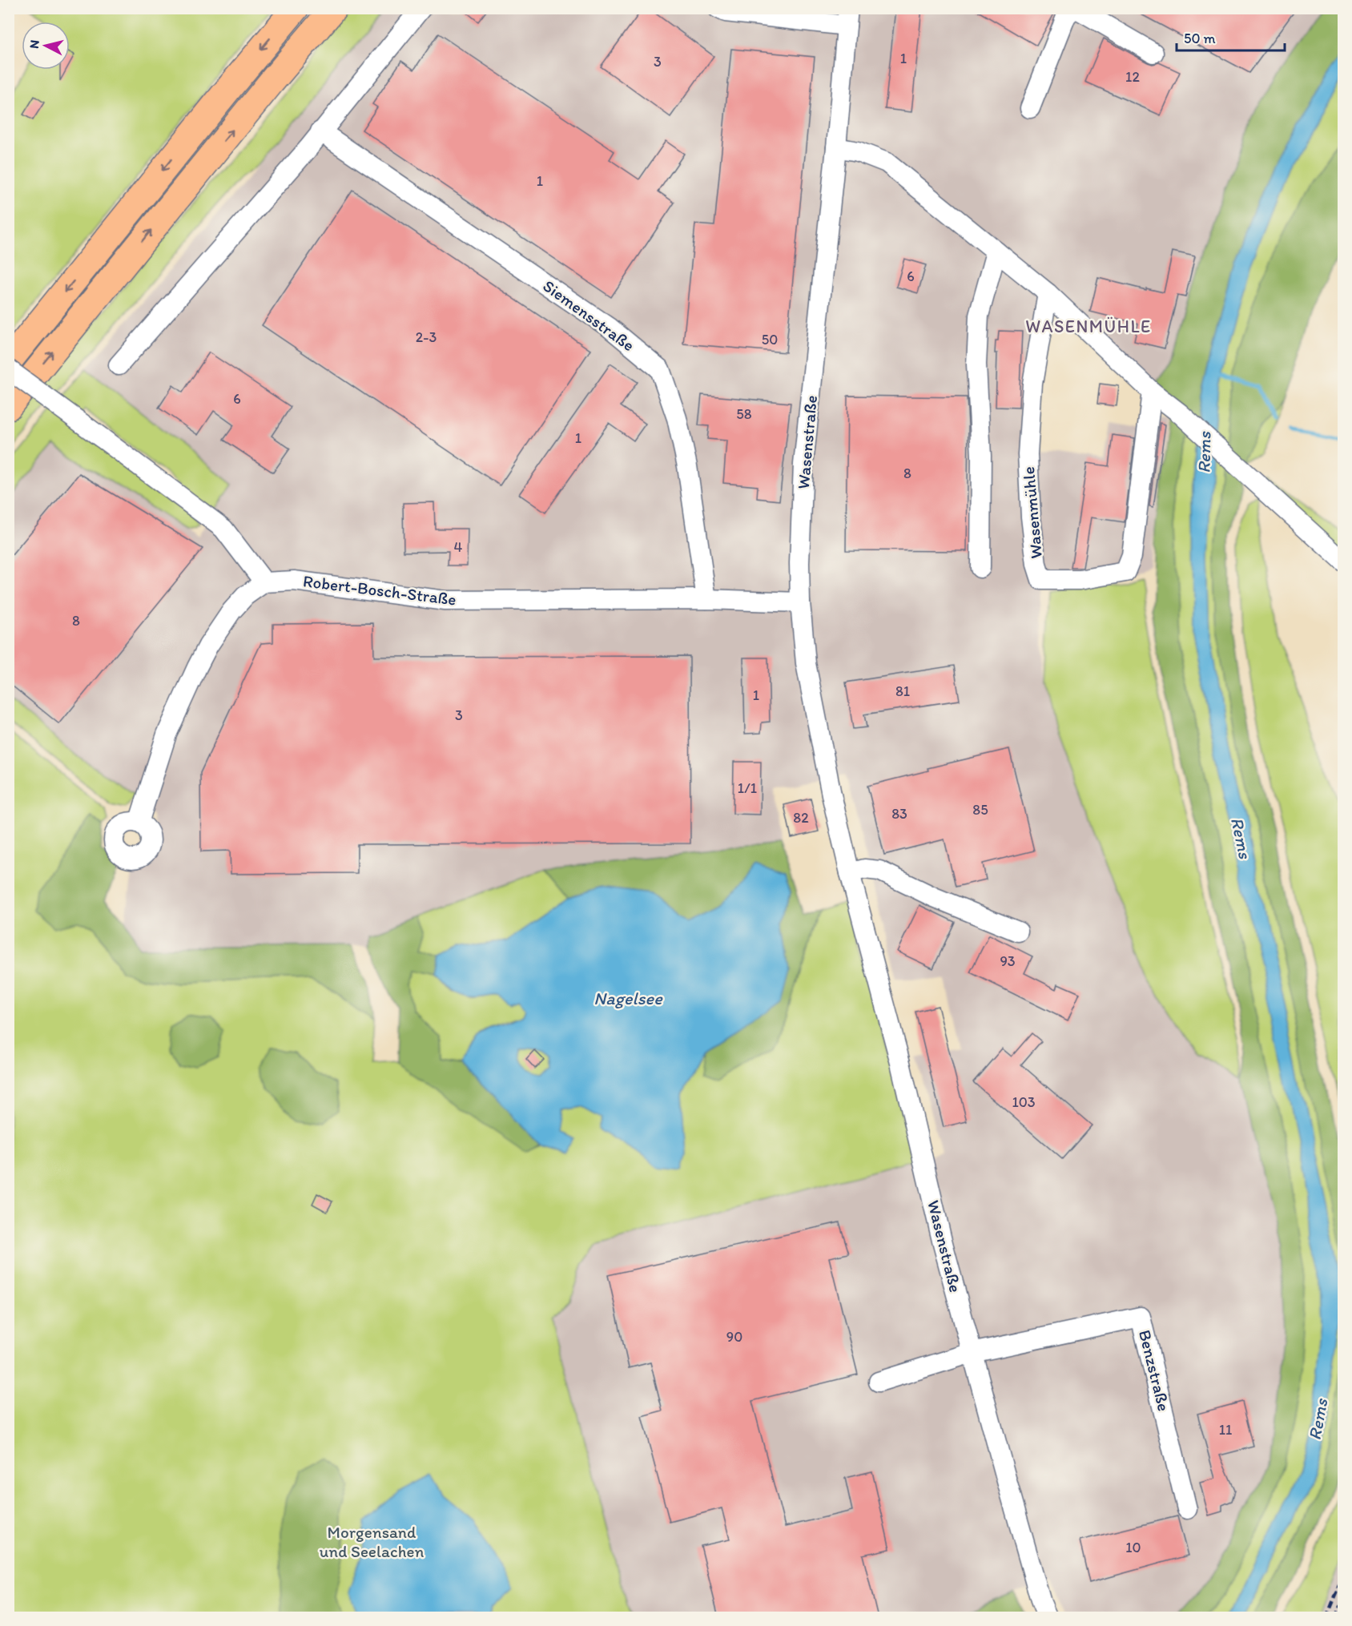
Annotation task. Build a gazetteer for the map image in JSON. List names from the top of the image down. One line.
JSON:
{"streets":{"street":["Siemensstraße","Wasenstraße","Wasenmühle","Robert-Bosch-Straße","Benzstraße"]},"crossings":[["Siemensstraße","Robert-Bosch-Straße"],["Wasenstraße","Robert-Bosch-Straße"],["Wasenstraße","Benzstraße"]],"districts":["WASENMÜHLE"],"water":["Rems","Nagelsee"],"parks":["Morgensand und Seelachen"],"house_numbers":["1","3","12","1","6","2-3","50","6","58","1","8","4","8","81","1","3","1/1","85","83","82","93","103","90","11","10"],"scale_bar":"50 m","north":"left"}
